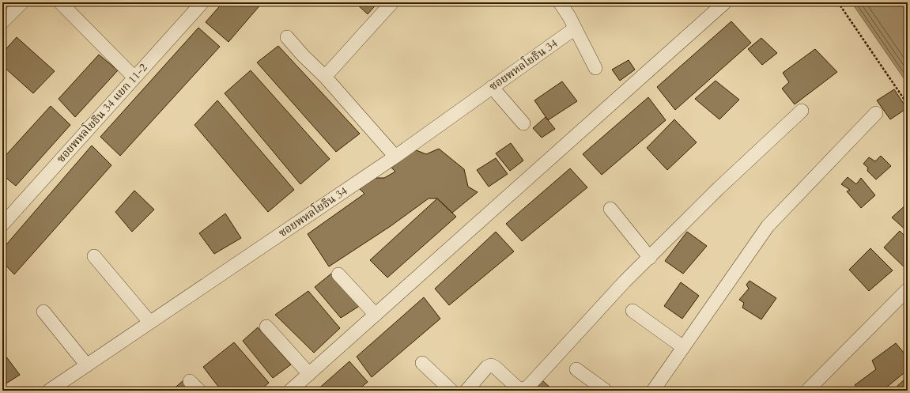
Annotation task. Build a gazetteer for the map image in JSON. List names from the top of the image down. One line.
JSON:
{"streets":{"street":["ซอยพหลโยธิน 34","ซอยพหลโยธิน 34 แยก 11-2"]}}
